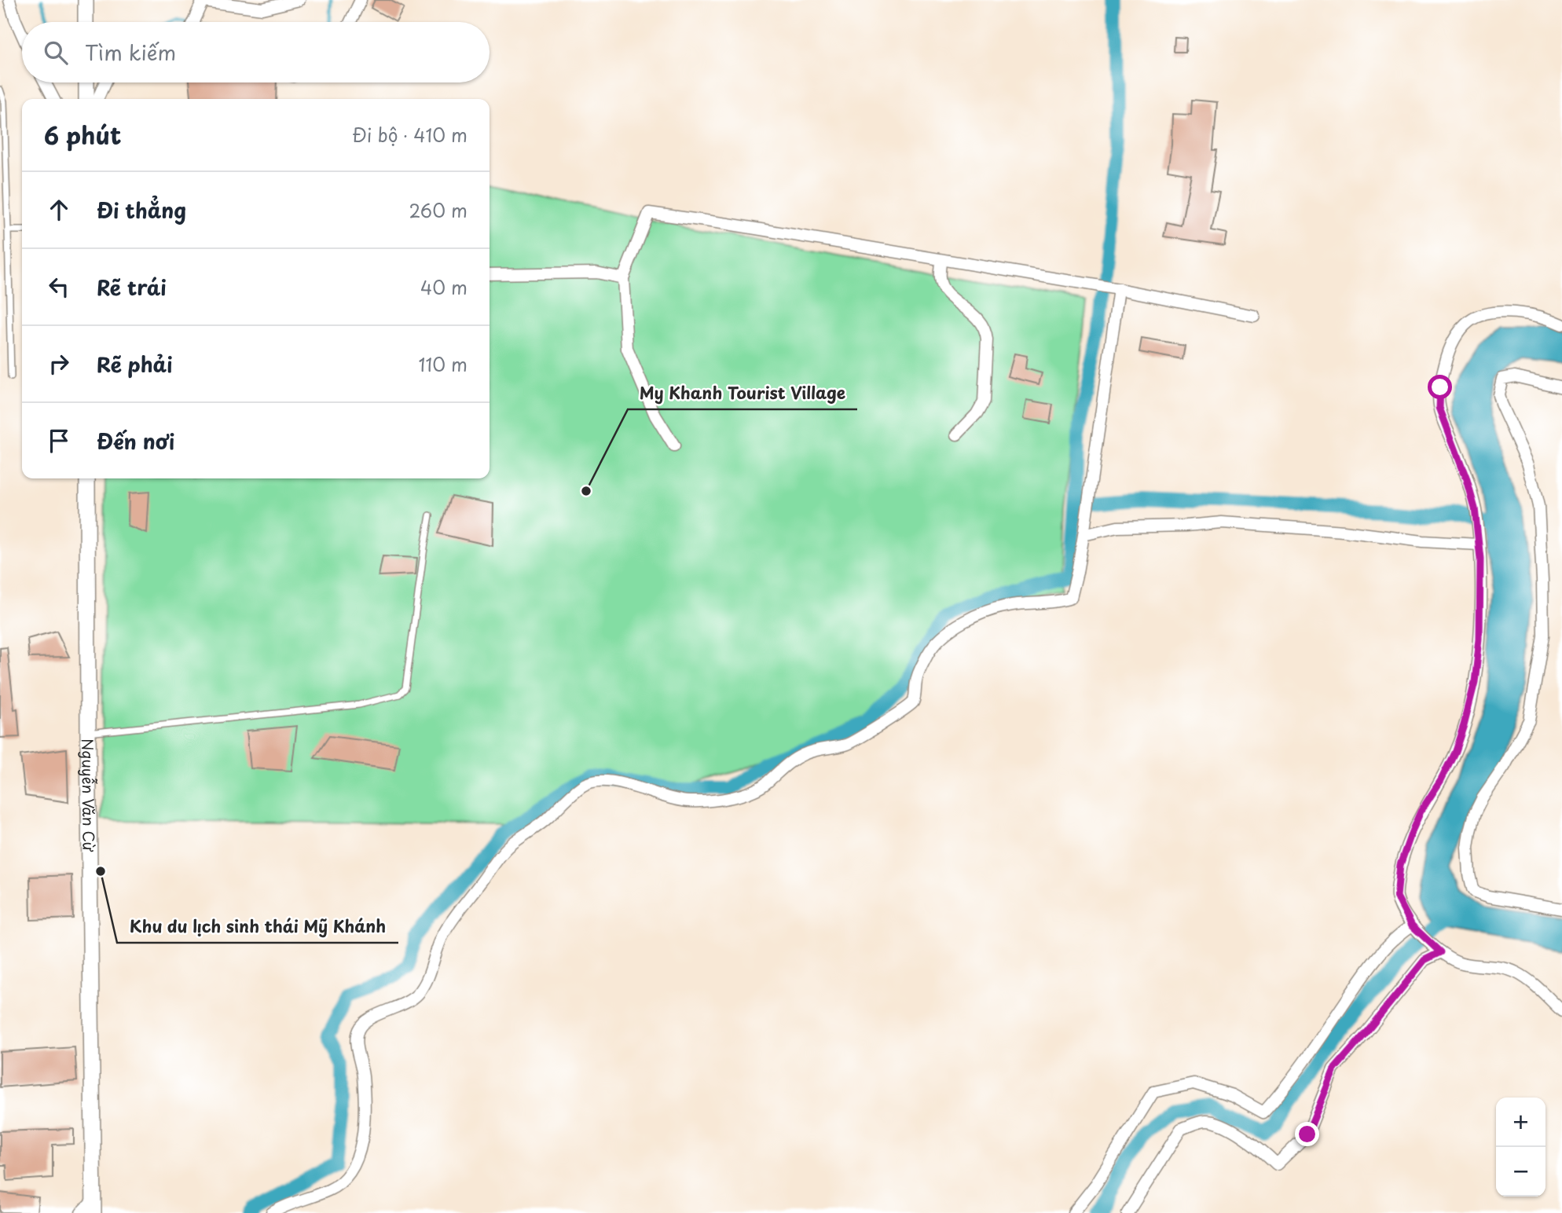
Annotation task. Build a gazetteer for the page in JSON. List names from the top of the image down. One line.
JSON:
{"streets":{"main road":["Nguyễn Văn Cừ"]},"places":["My Khanh Tourist Village","Khu du lịch sinh thái Mỹ Khánh"],"page":{"search":"Tìm kiếm","heading":["6 phút","Đi bộ · 410 m"],"list":[["Đi thẳng","260 m"],["Rẽ trái","40 m"],["Rẽ phải","110 m"],"Đến nơi"],"map_buttons":["+","−"]}}
